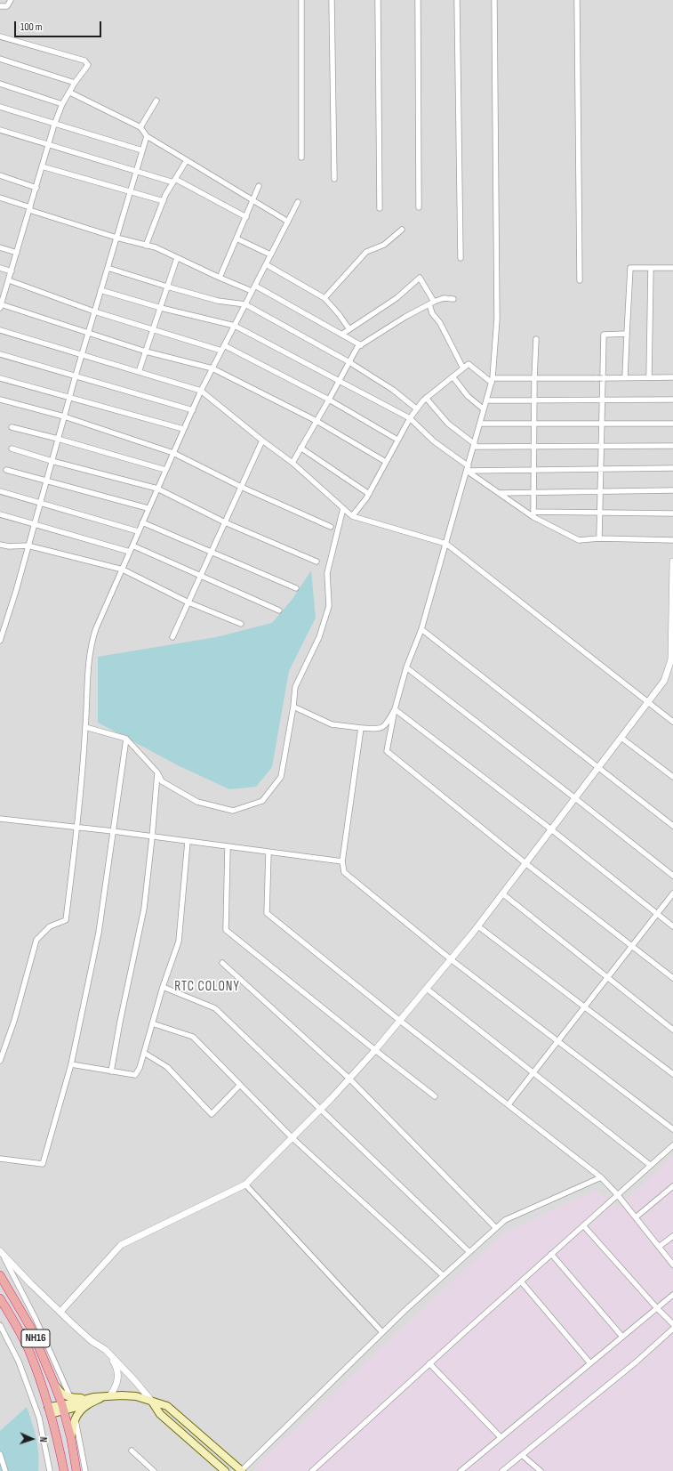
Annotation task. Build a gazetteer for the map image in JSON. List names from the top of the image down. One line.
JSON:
{"streets":{"highway":["NH16"]},"districts":["RTC COLONY"],"scale_bar":"100 m","north":"right"}
